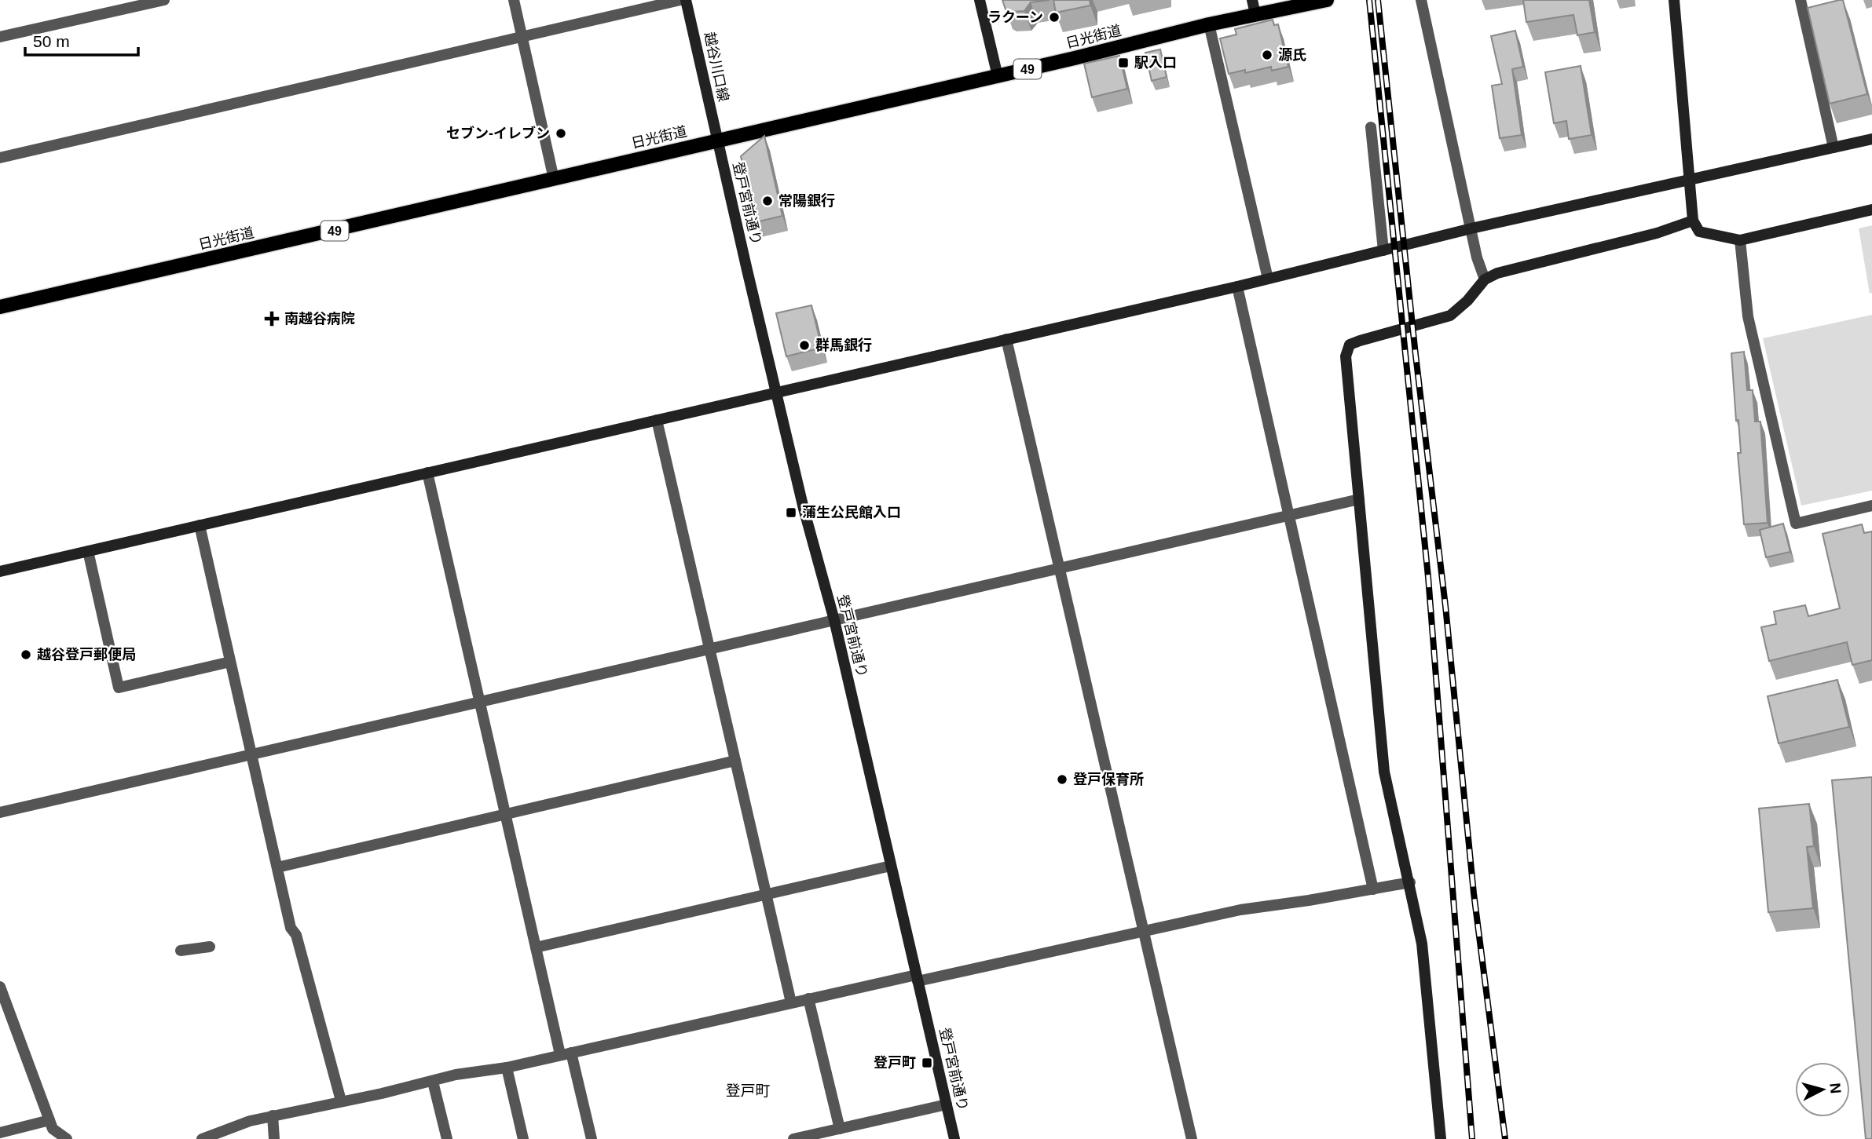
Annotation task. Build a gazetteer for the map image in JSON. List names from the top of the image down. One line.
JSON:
{"streets":{"main road":["日光街道","49"],"street":["越谷川口線","登戸宮前通り"]},"crossings":[["日光街道","越谷川口線"],["日光街道","登戸宮前通り"],["越谷川口線","登戸宮前通り"]],"districts":["登戸町"],"places":{"other":["ラクーン","源氏","セブン-イレブン","常陽銀行","群馬銀行","越谷登戸郵便局","登戸保育所"],"transit":["駅入口","蒲生公民館入口","登戸町"],"health":["南越谷病院"]},"scale_bar":"50 m","north":"right"}
